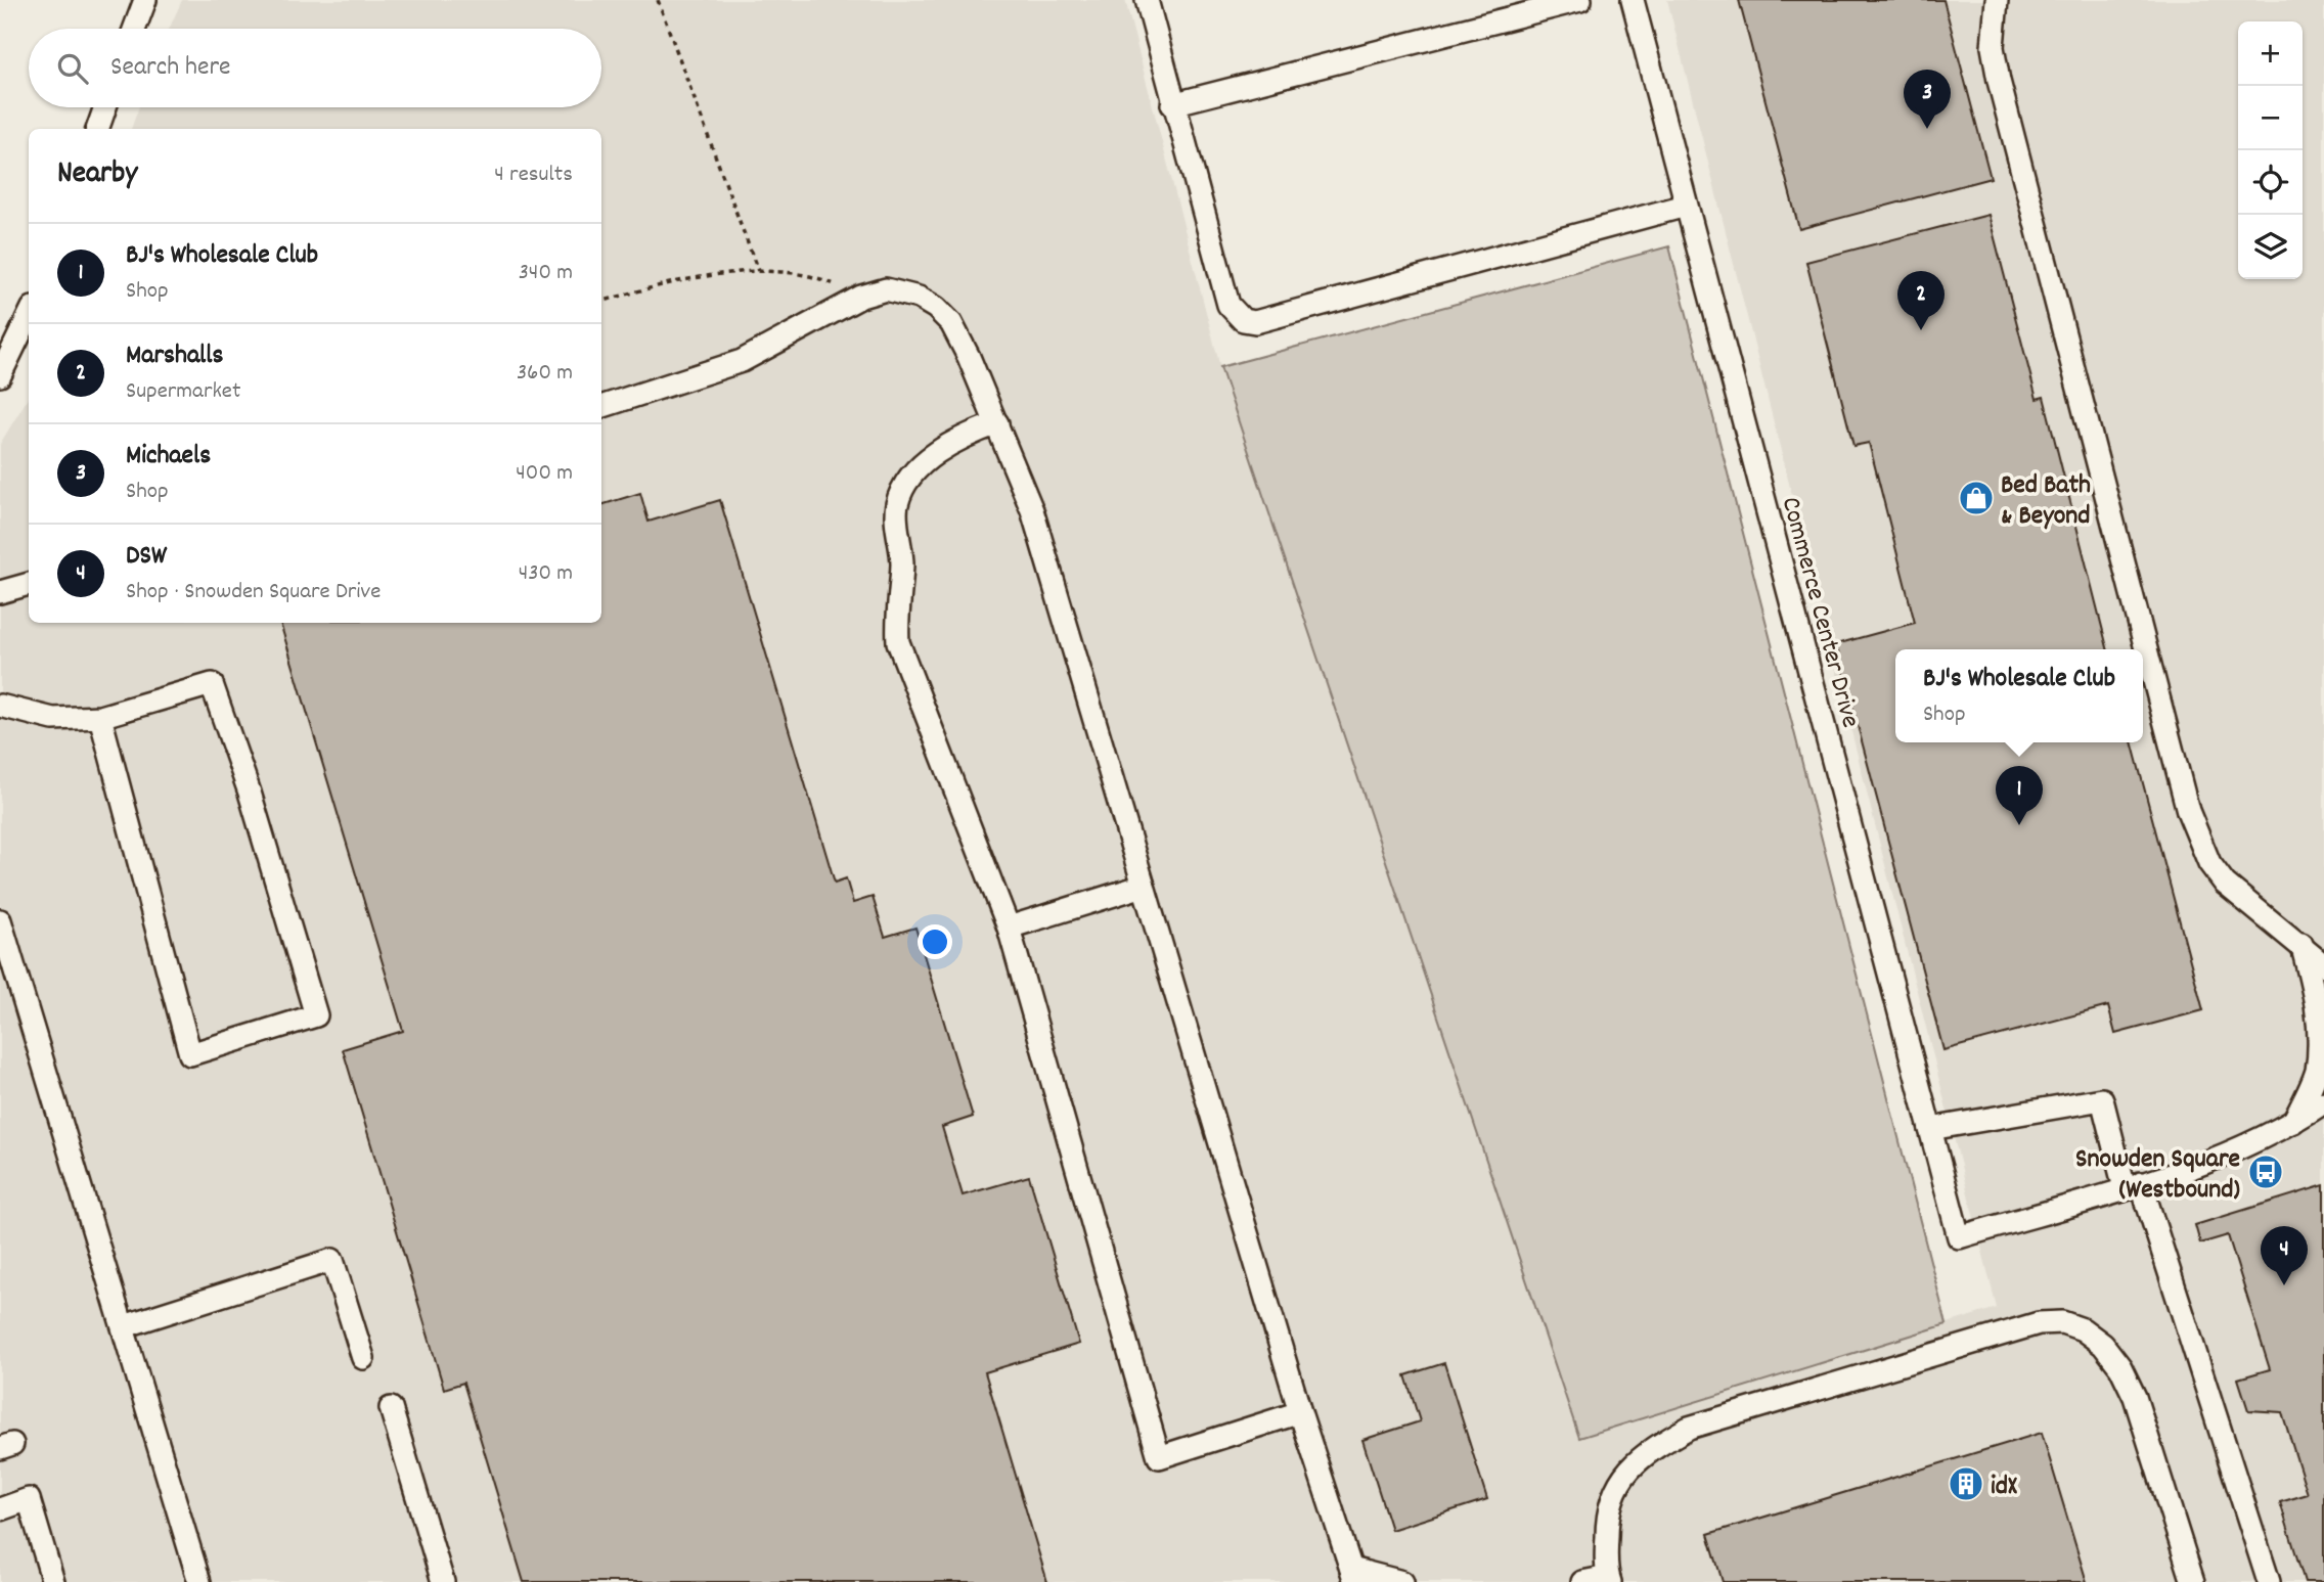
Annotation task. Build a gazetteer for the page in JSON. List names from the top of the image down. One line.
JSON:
{"streets":{"street":["Commerce Center Drive"]},"places":{"shop":["Bed Bath & Beyond"],"bus stop":["Snowden Square (Westbound)"],"building":["idX"]},"page":{"map_buttons":["+","−"],"search":"Search here","pins":["3","2","1","4"],"heading":["Nearby","4 results"],"list":[{"mark":"1","name":"BJ's Wholesale Club","note":"Shop","value":"340 m"},{"mark":"2","name":"Marshalls","note":"Supermarket","value":"360 m"},{"mark":"3","name":"Michaels","note":"Shop","value":"400 m"},{"mark":"4","name":"DSW","note":"Shop · Snowden Square Drive","value":"430 m"}],"popup":["BJ's Wholesale Club","Shop"]}}
